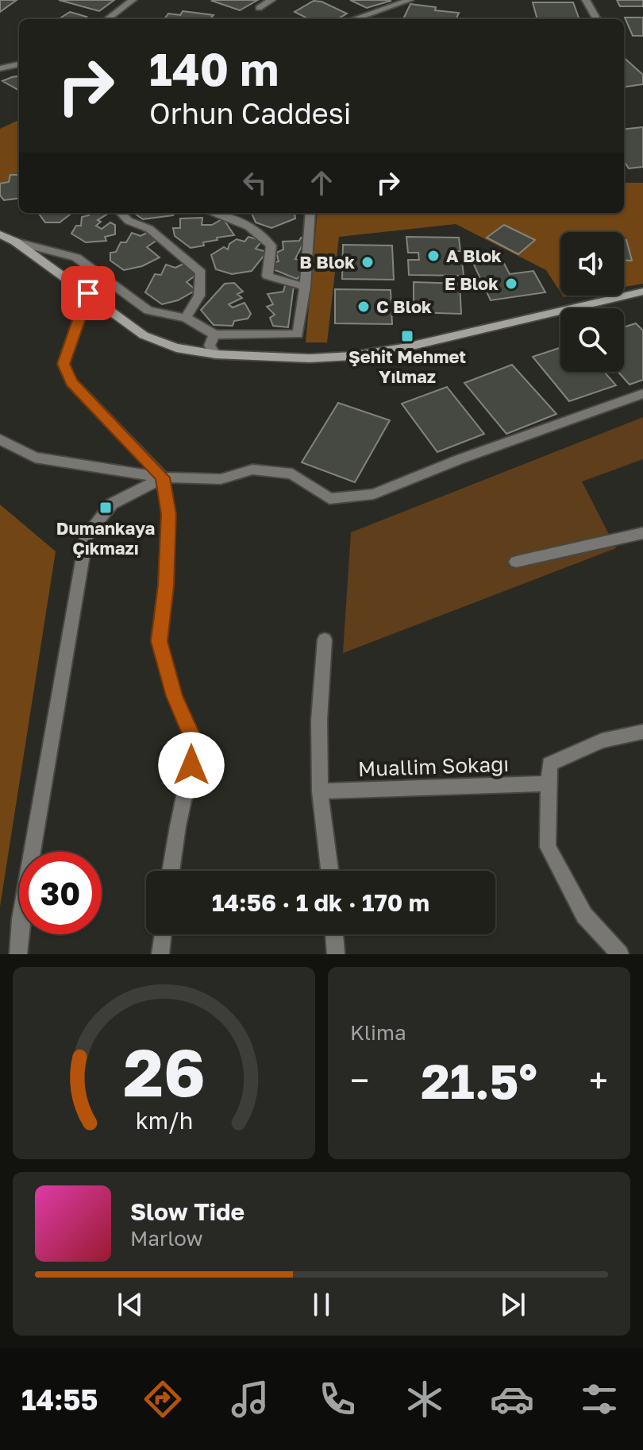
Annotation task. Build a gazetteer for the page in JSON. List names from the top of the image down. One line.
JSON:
{"streets":{"street":["Muallim Sokağı"]},"places":{"other":["A Blok","B Blok","E Blok","C Blok"],"transit":["Şehit Mehmet Yılmaz","Dumankaya Çıkmazı"]},"page":{"turn":["140 m","Orhun Caddesi"],"limit":"30","trip":"14:56 · 1 dk · 170 m","tile":"Klima","heat":["−","21.5°","+"],"song":["Slow Tide","Marlow"],"tabs":"14:55","gauge":["26","km/h"]}}
